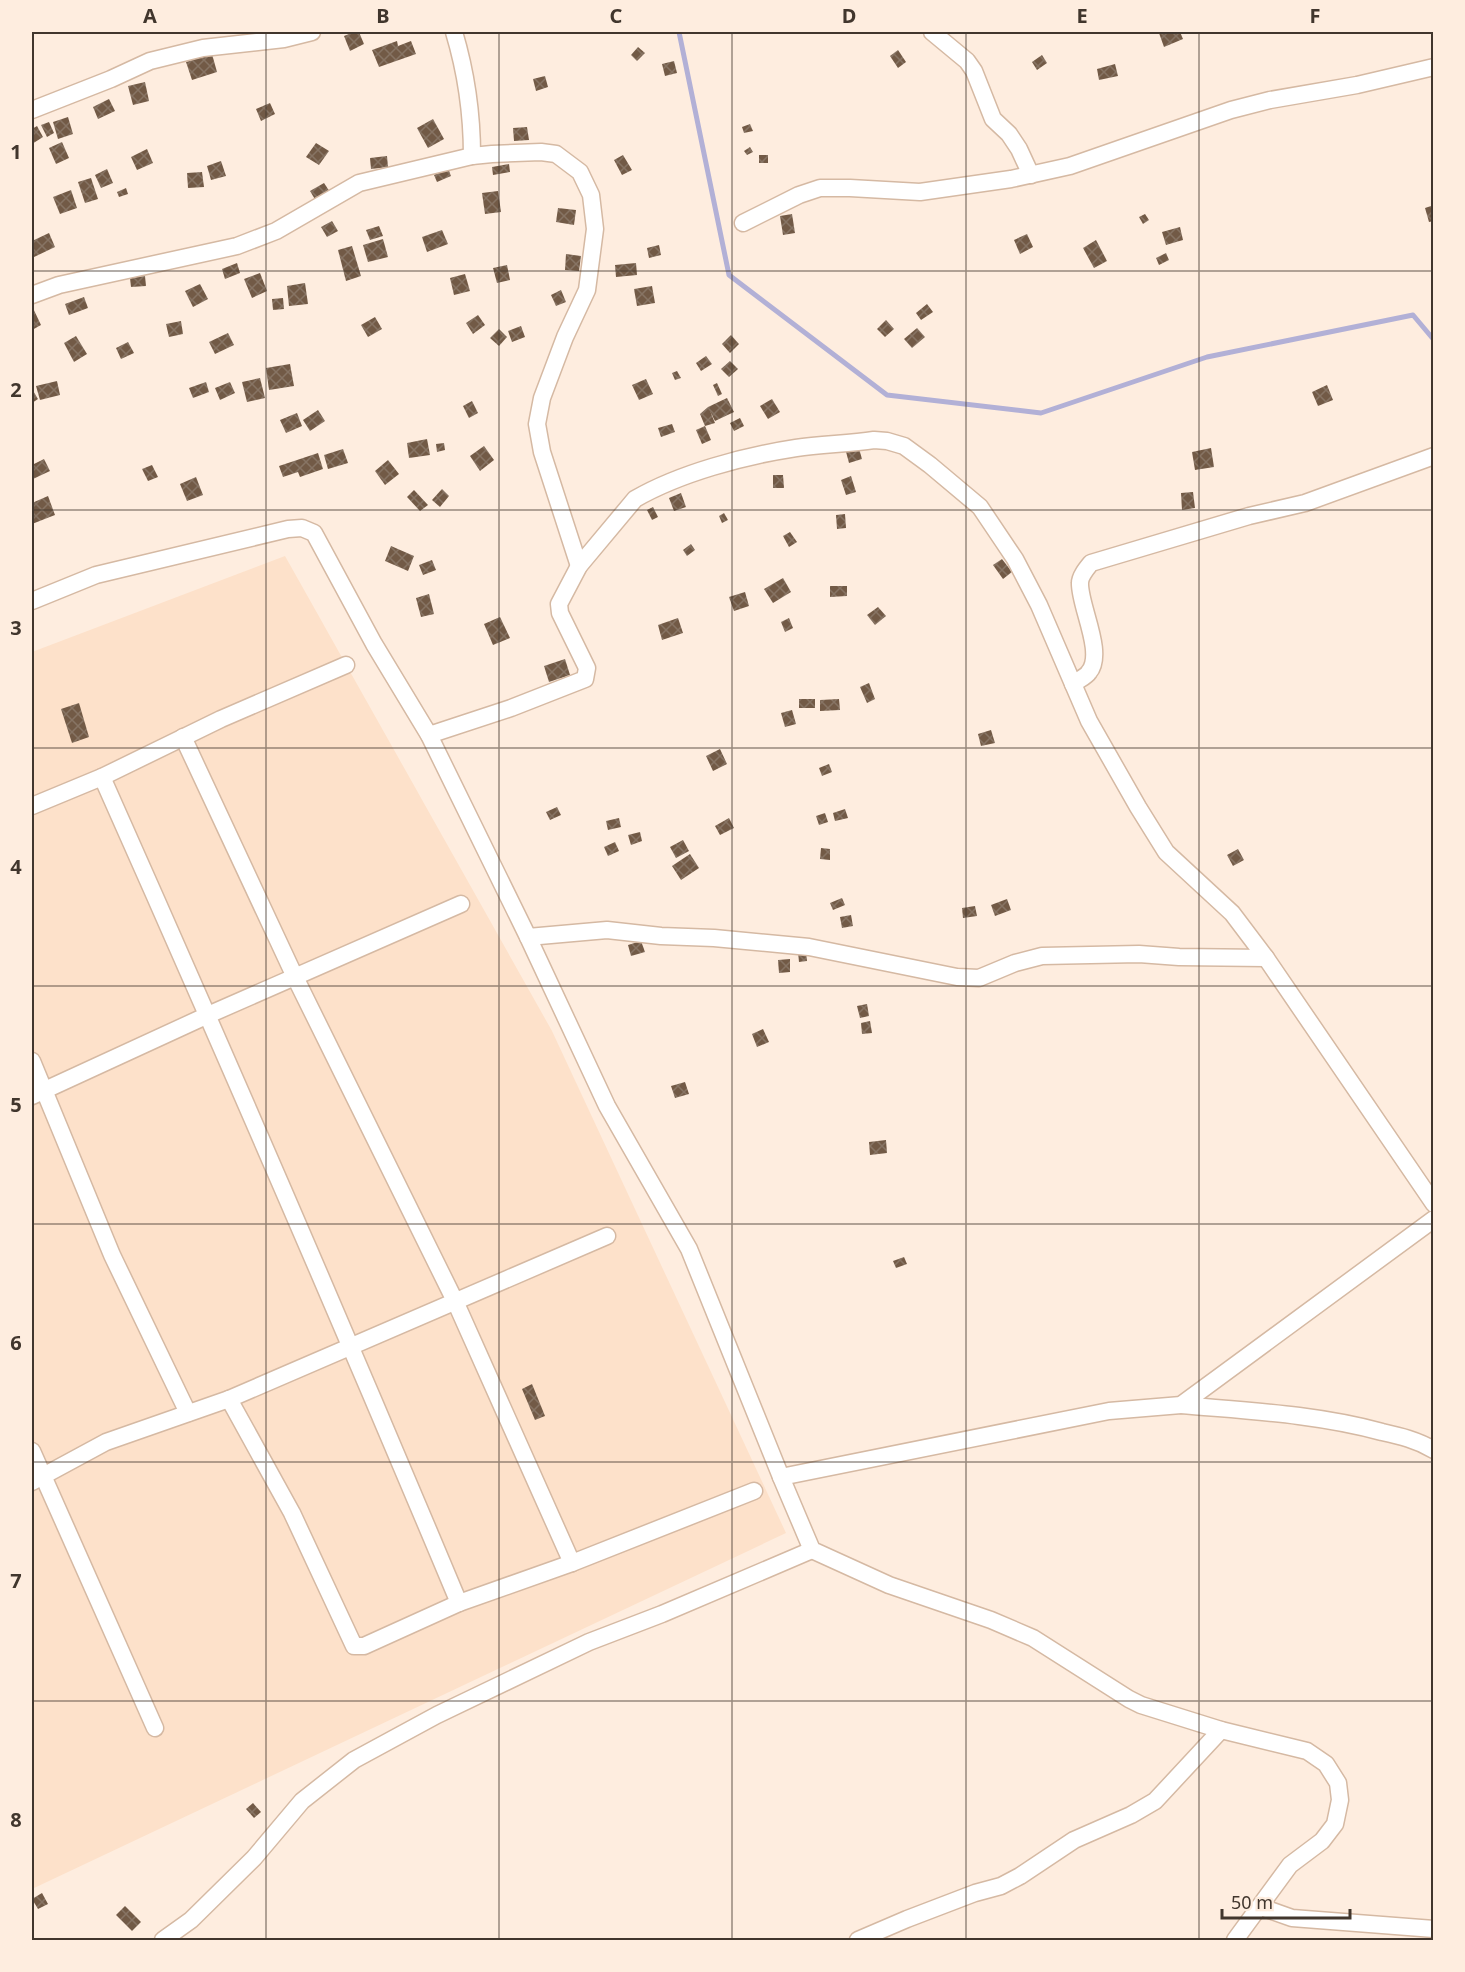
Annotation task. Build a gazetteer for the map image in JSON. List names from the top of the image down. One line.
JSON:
{"scale_bar":"50 m","grid":{"columns":["A","B","C","D","E","F"],"rows":["1","2","3","4","5","6","7","8"]}}
